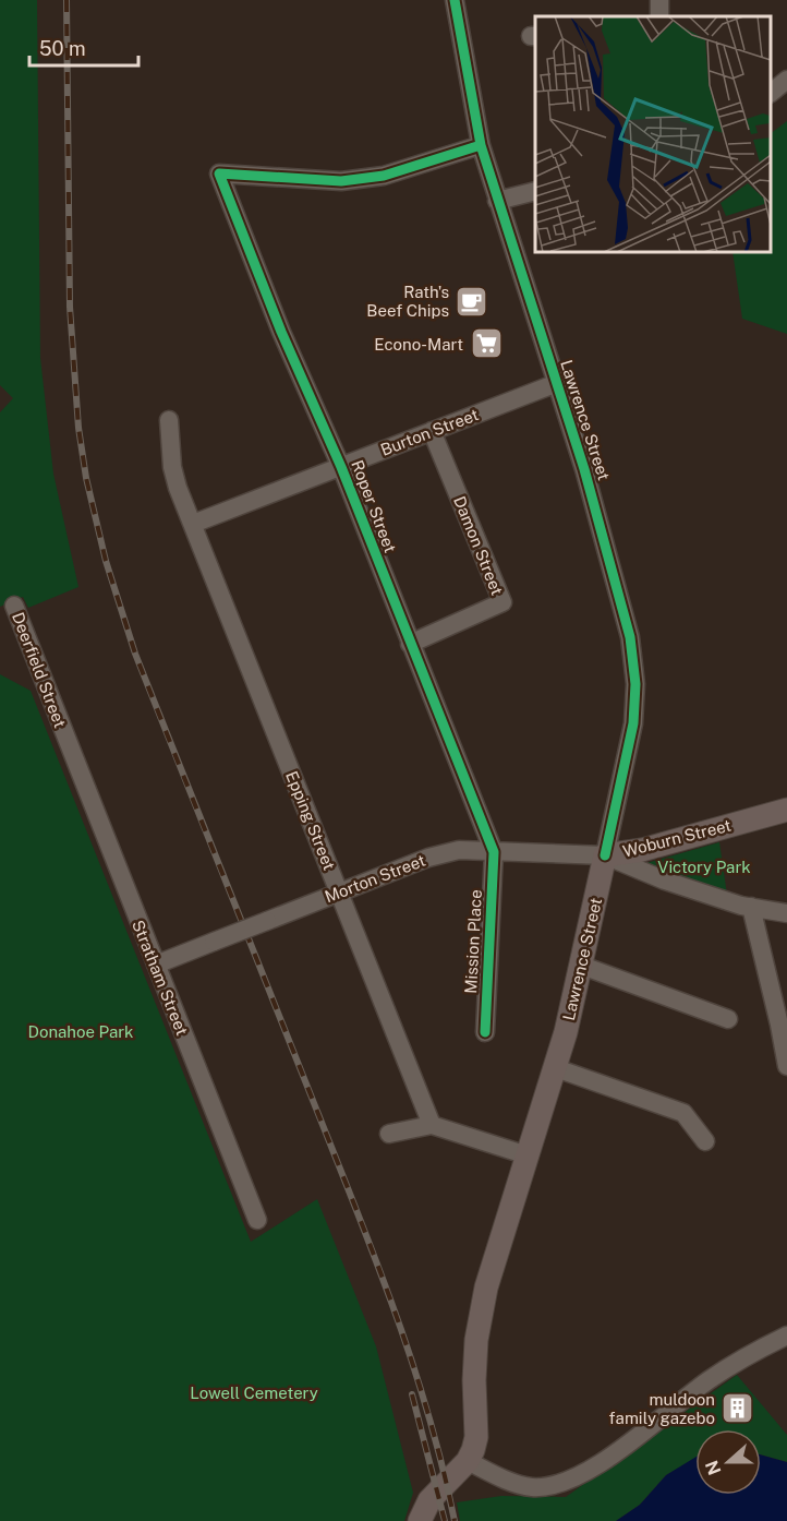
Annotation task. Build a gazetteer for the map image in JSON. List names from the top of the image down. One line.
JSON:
{"streets":{"main road":["Lawrence Street","Woburn Street"],"street":["Burton Street","Roper Street","Damon Street","Deerfield Street","Epping Street","Morton Street","Mission Place","Stratham Street"]},"crossings":[["Lawrence Street","Burton Street"],["Lawrence Street","Roper Street"],["Lawrence Street","Woburn Street"],["Lawrence Street","Morton Street"],["Burton Street","Roper Street"],["Burton Street","Damon Street"],["Burton Street","Epping Street"],["Roper Street","Damon Street"],["Roper Street","Morton Street"],["Roper Street","Mission Place"],["Deerfield Street","Stratham Street"],["Epping Street","Morton Street"],["Woburn Street","Morton Street"],["Morton Street","Mission Place"],["Morton Street","Stratham Street"]],"parks":["Victory Park","Donahoe Park","Lowell Cemetery"],"places":{"cafe":["Rath's Beef Chips"],"supermarket":["Econo-Mart"],"building":["muldoon family gazebo"]},"scale_bar":"50 m","north":"left"}
